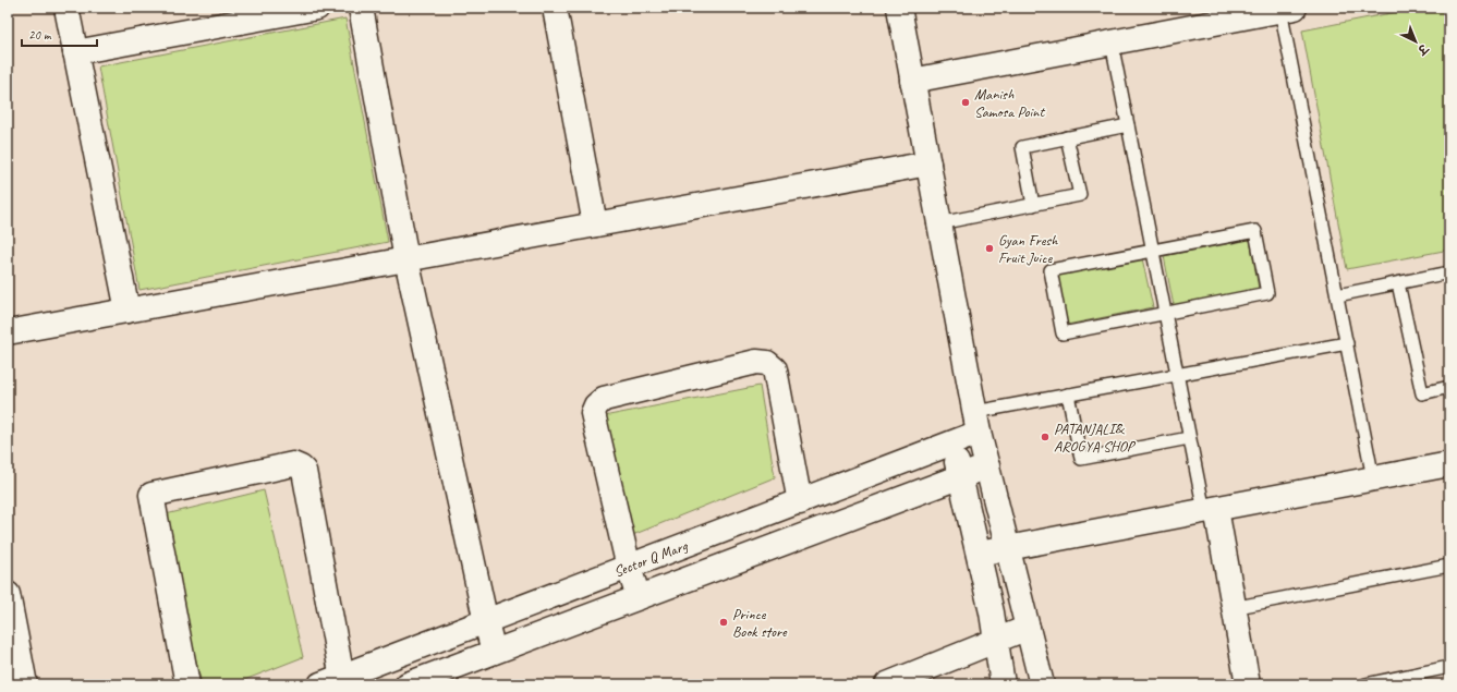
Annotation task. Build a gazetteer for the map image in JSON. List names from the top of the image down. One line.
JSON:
{"streets":{"street":["Sector Q Marg"]},"places":["Manish Samosa Point","Gyan Fresh Fruit Juice","PATANJALI& AROGYA SHOP","Prince Book store"],"scale_bar":"20 m","north":"bottom right"}
